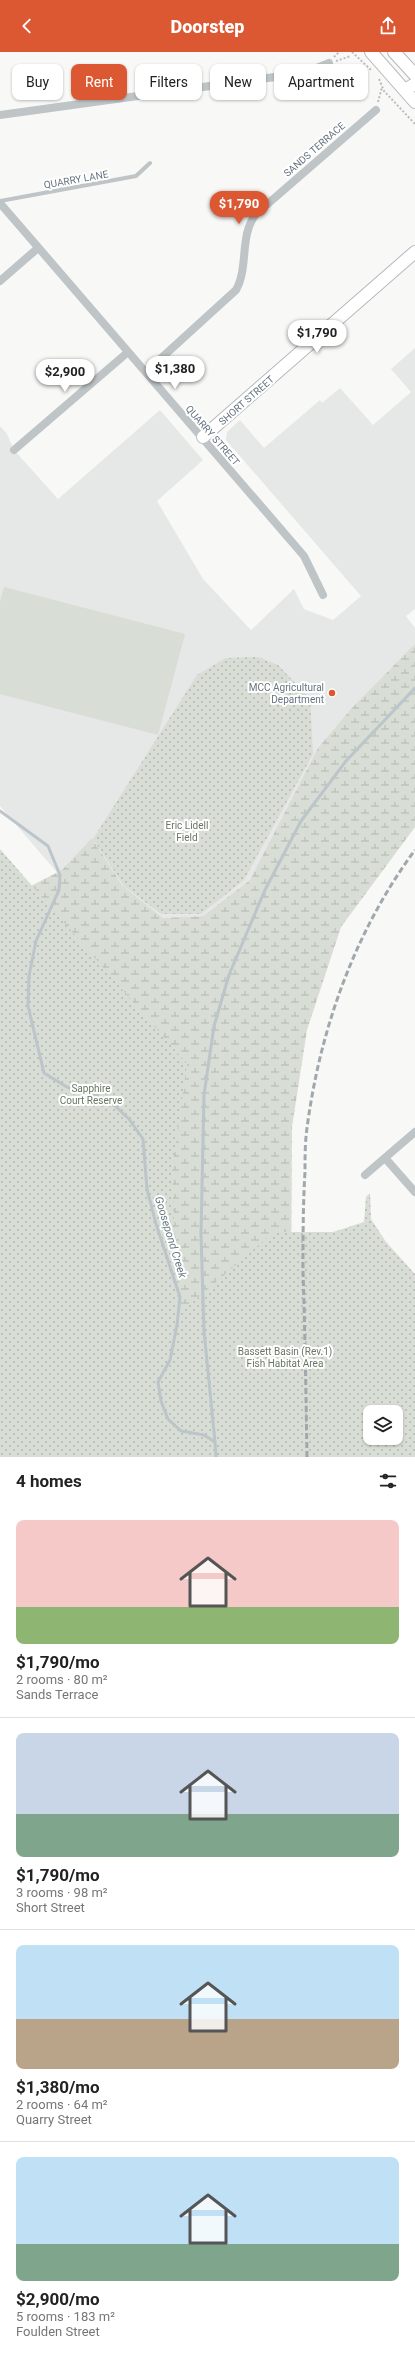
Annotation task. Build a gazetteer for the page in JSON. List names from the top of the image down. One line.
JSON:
{"streets":{"street":["SANDS TERRACE","SHORT STREET","QUARRY STREET"],"lane":["QUARRY LANE"]},"crossings":[["SANDS TERRACE","QUARRY STREET"],["QUARRY LANE","QUARRY STREET"],["SHORT STREET","QUARRY STREET"]],"water":["Goosepond Creek"],"parks":["Eric Lidell Field","Sapphire Court Reserve","Bassett Basin (Rev.1) Fish Habitat Area"],"places":["MCC Agricultural Department"],"page":{"header":"Doorstep","chip":["Buy","Rent","Filters","New","Apartment"],"price":["$1,790","$1,790","$1,380","$2,900"],"heading":"4 homes","list":[{"name":"$1,790/mo","note":"2 rooms · 80 m² · Sands Terrace"},{"name":"$1,790/mo","note":"3 rooms · 98 m² · Short Street"},{"name":"$1,380/mo","note":"2 rooms · 64 m² · Quarry Street"},{"name":"$2,900/mo","note":"5 rooms · 183 m² · Foulden Street"}]}}
